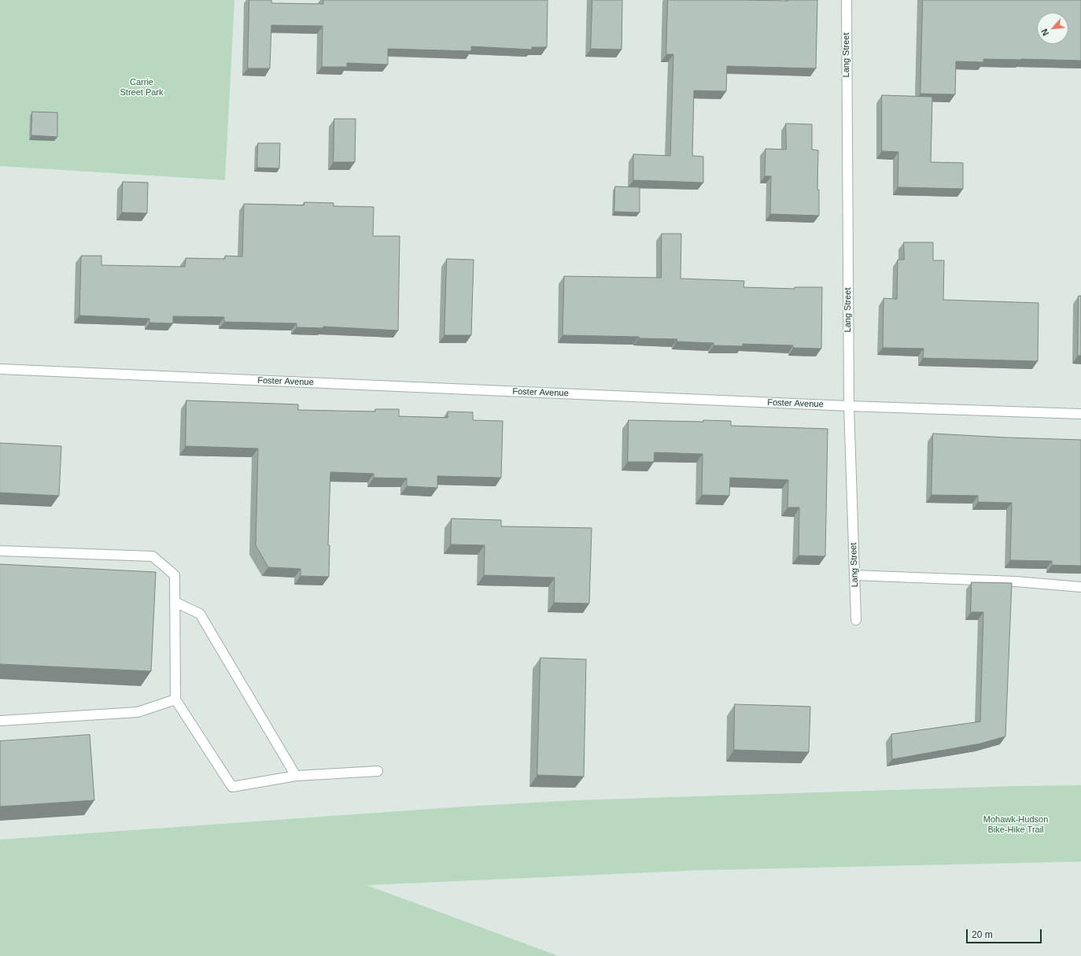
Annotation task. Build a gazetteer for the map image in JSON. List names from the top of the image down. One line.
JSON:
{"streets":{"street":["Lang Street","Foster Avenue"]},"crossings":[["Lang Street","Foster Avenue"]],"parks":["Carrie Street Park","Mohawk-Hudson Bike-Hike Trail"],"scale_bar":"20 m","north":"bottom left"}
